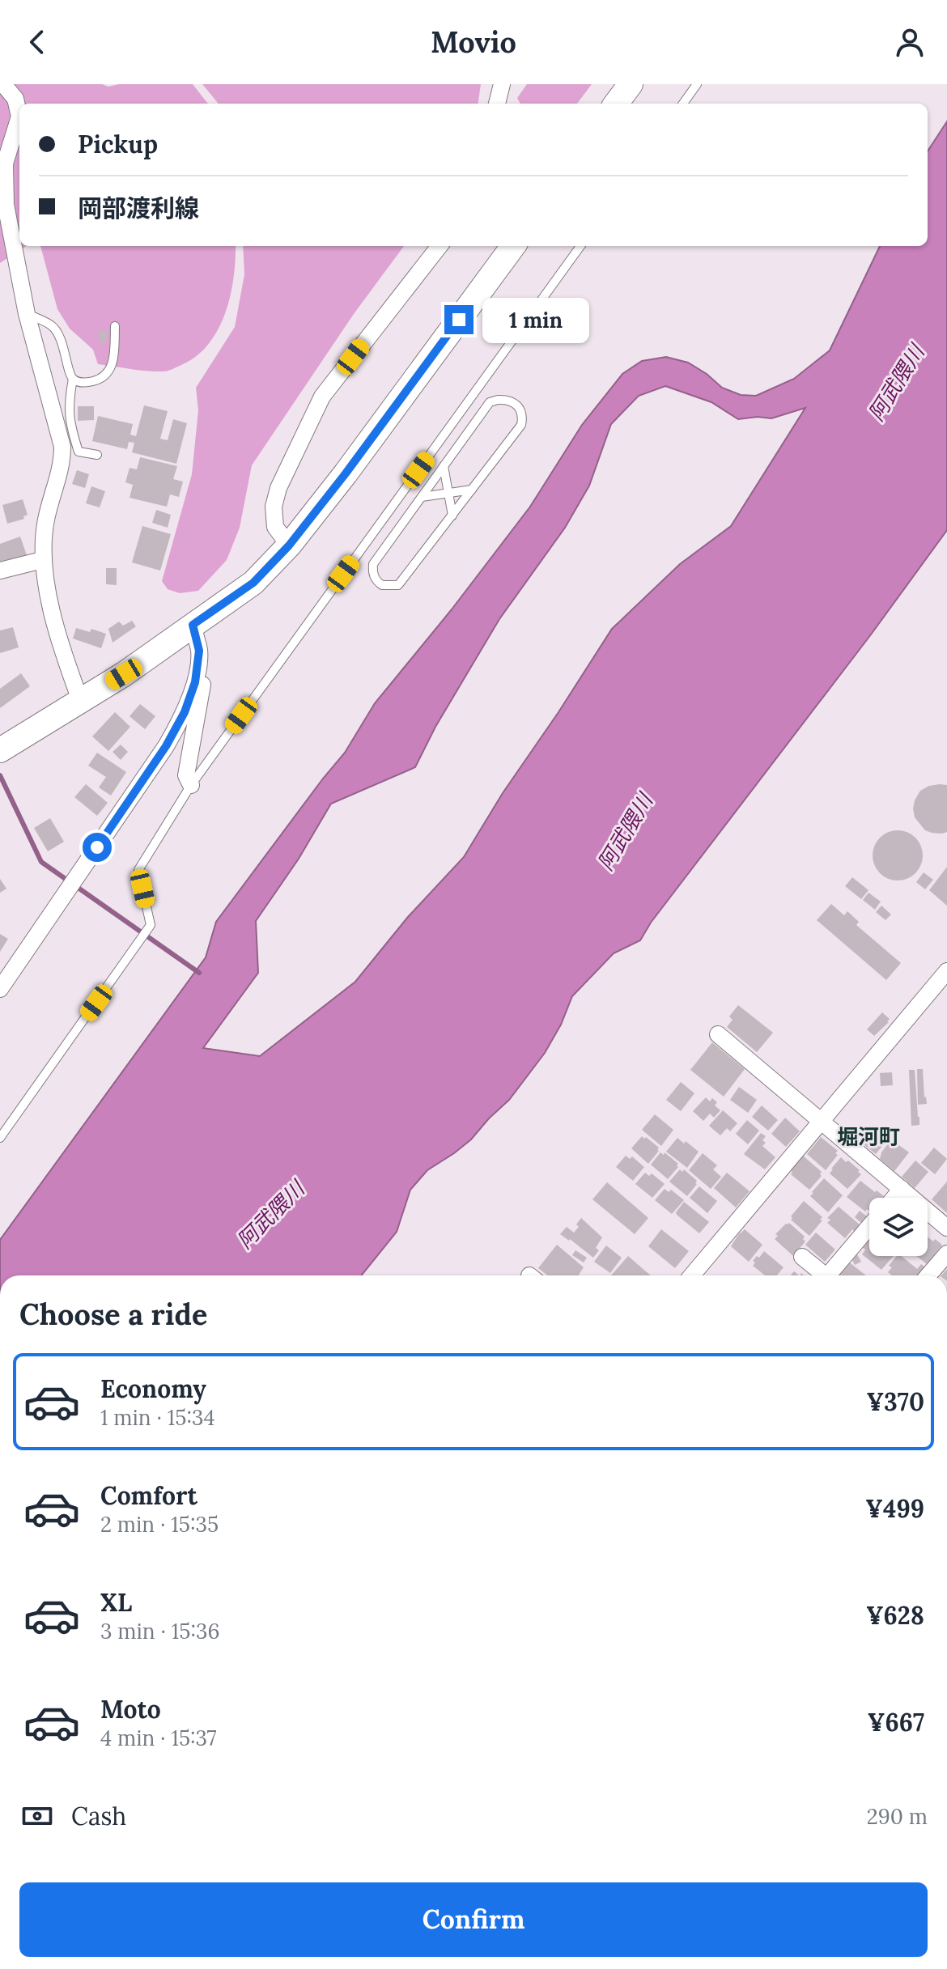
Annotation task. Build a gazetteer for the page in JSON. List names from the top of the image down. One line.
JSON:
{"districts":["堀河町"],"water":["阿武隈川"],"page":{"header":"Movio","banner":["Pickup","岡部渡利線"],"bubble":"1 min","heading":"Choose a ride","list":[{"name":"Economy","note":"1 min · 15:34","value":"¥370"},{"name":"Comfort","note":"2 min · 15:35","value":"¥499"},{"name":"XL","note":"3 min · 15:36","value":"¥628"},{"name":"Moto","note":"4 min · 15:37","value":"¥667"}],"pay":["Cash","290 m"],"buttons":"Confirm"}}
